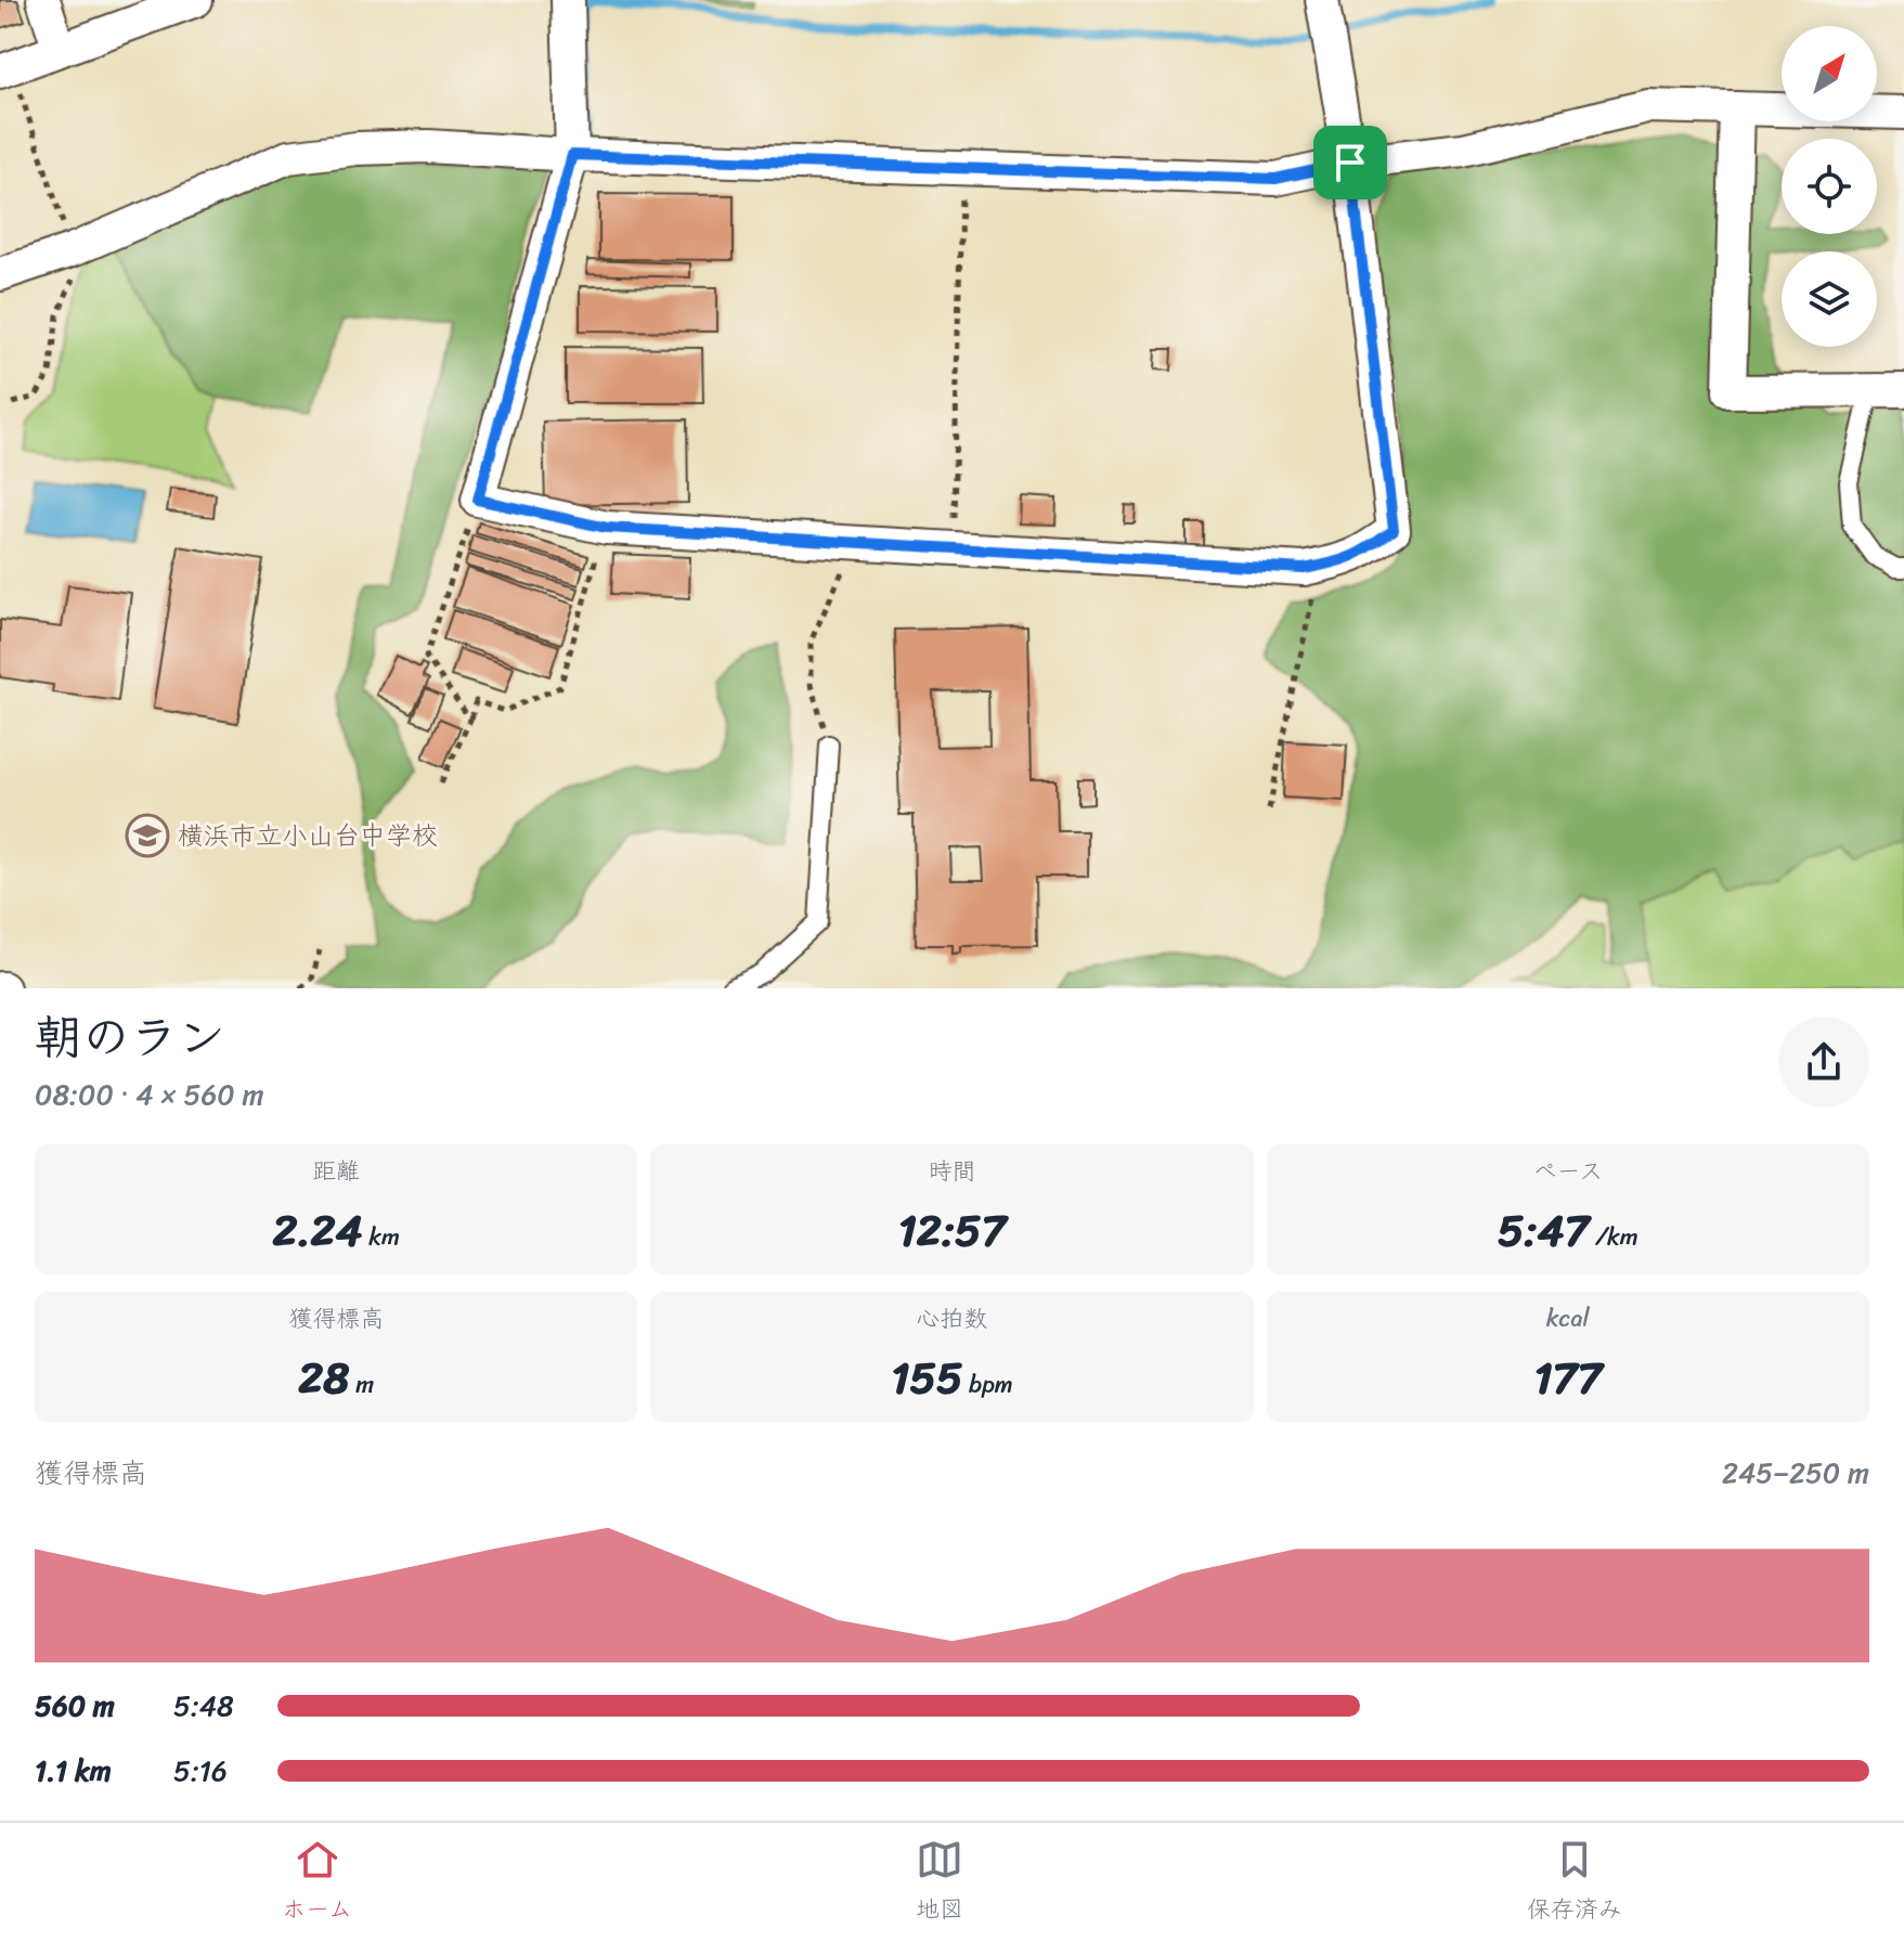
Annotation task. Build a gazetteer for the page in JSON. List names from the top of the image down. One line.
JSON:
{"places":{"school or university":["横浜市立小山台中学校"]},"north":"top right","page":{"heading":["朝のラン","08:00 · 4 × 560 m"],"stats":[["距離","2.24 km"],["時間","12:57"],["ペース","5:47 /km"],["獲得標高","28 m"],["心拍数","155 bpm"],["kcal","177"]],"chart":["獲得標高","245–250 m"],"list":[{"name":"560 m","note":"5:48"},{"name":"1.1 km","note":"5:16"}],"tabs":["ホーム","地図","保存済み"]}}
